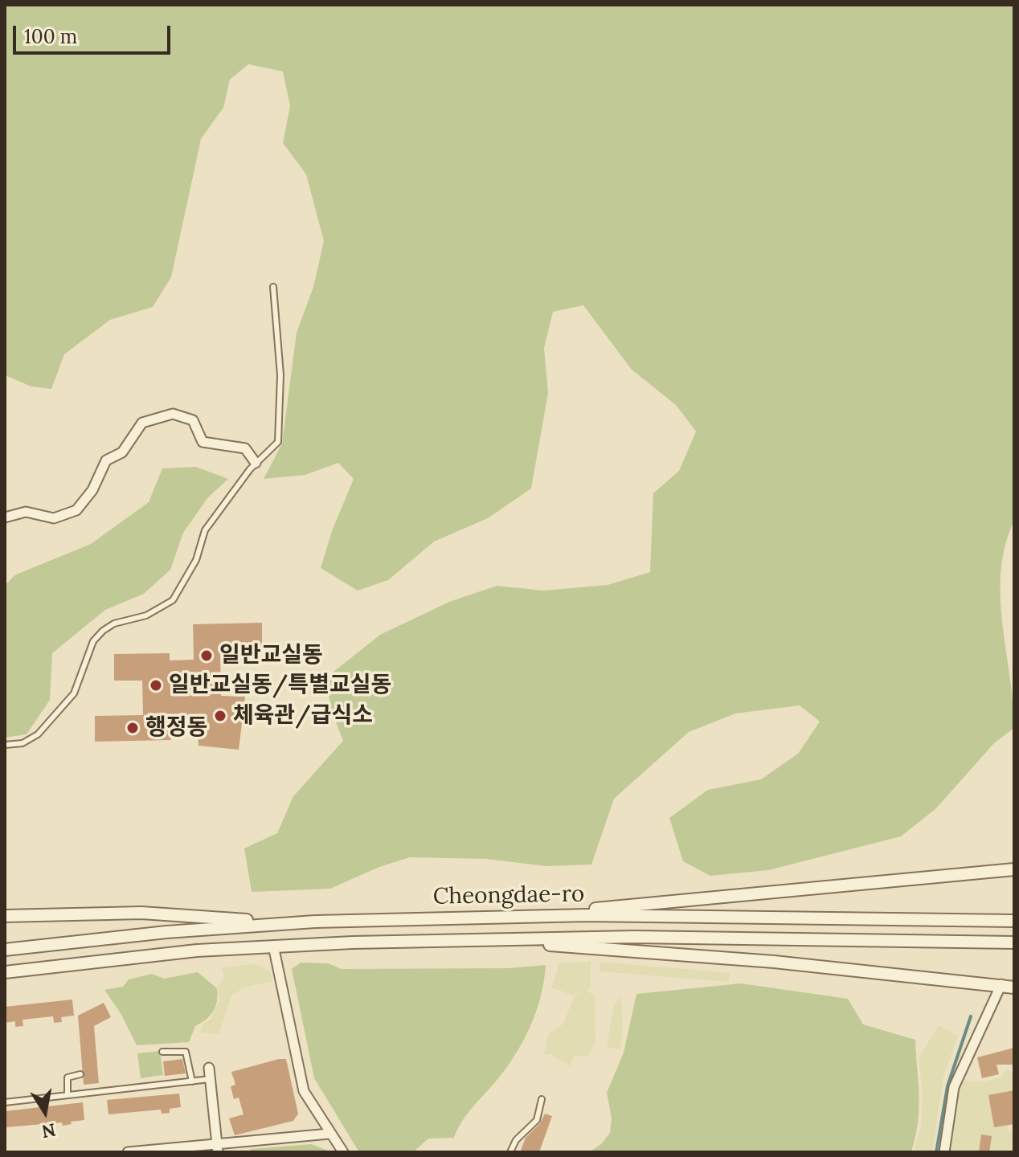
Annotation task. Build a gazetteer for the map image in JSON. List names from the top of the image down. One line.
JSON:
{"streets":{"street":["Cheongdae-ro"]},"places":["일반교실동","일반교실동/특별교실동","체육관/급식소","행정동"],"scale_bar":"100 m","north":"bottom"}
